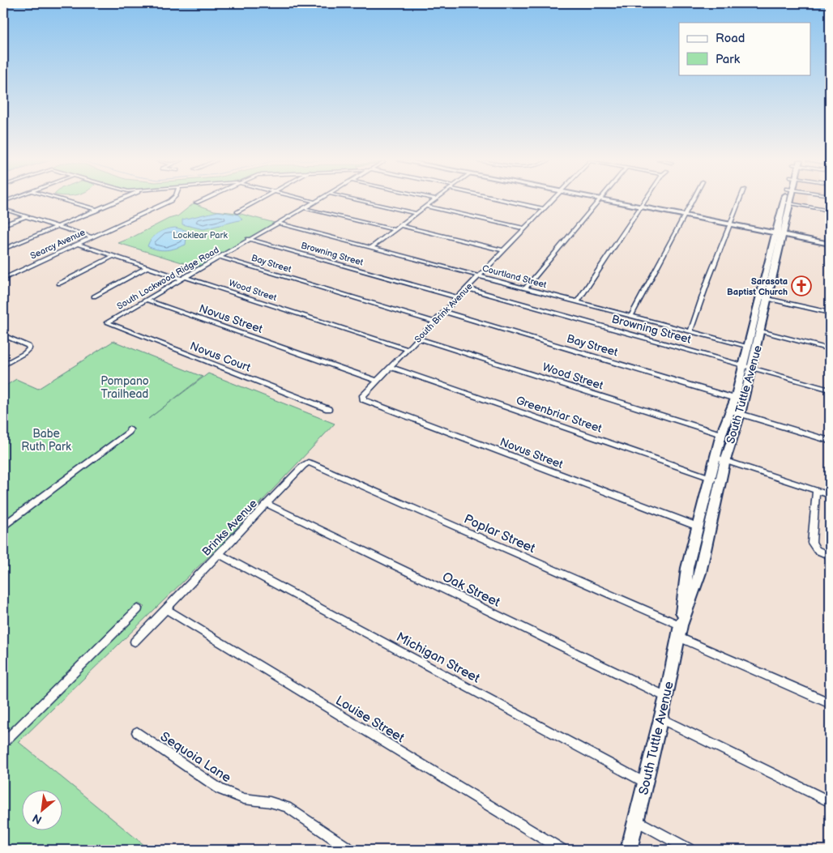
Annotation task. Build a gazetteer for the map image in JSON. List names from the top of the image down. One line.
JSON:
{"streets":{"main road":["South Tuttle Avenue"],"street":["Searcy Avenue","Browning Street","Bay Street","Courtland Street","South Lockwood Ridge Road","Wood Street","South Brink Avenue","Novus Street","Novus Court","Greenbriar Street","Brinks Avenue","Poplar Street","Oak Street","Michigan Street","Louise Street","Sequoia Lane"]},"crossings":[["Searcy Avenue","Wood Street"],["Browning Street","South Lockwood Ridge Road"],["Browning Street","South Brink Avenue"],["Browning Street","South Tuttle Avenue"],["Bay Street","South Lockwood Ridge Road"],["Bay Street","South Brink Avenue"],["Bay Street","South Tuttle Avenue"],["Courtland Street","South Lockwood Ridge Road"],["Courtland Street","South Brink Avenue"],["Courtland Street","South Tuttle Avenue"],["South Lockwood Ridge Road","Wood Street"],["South Lockwood Ridge Road","Novus Street"],["South Lockwood Ridge Road","Novus Court"],["Wood Street","South Brink Avenue"],["Wood Street","South Tuttle Avenue"],["South Brink Avenue","Novus Street"],["South Brink Avenue","Greenbriar Street"],["Novus Street","South Tuttle Avenue"],["South Tuttle Avenue","Greenbriar Street"],["South Tuttle Avenue","Poplar Street"],["South Tuttle Avenue","Oak Street"],["South Tuttle Avenue","Michigan Street"],["Brinks Avenue","Poplar Street"],["Brinks Avenue","Oak Street"],["Brinks Avenue","Michigan Street"],["Brinks Avenue","Louise Street"]],"parks":["Locklear Park","Pompano Trailhead","Babe Ruth Park"],"places":{"church":["Sarasota Baptist Church"]},"legend":["Road","Park"],"north":"bottom left"}
